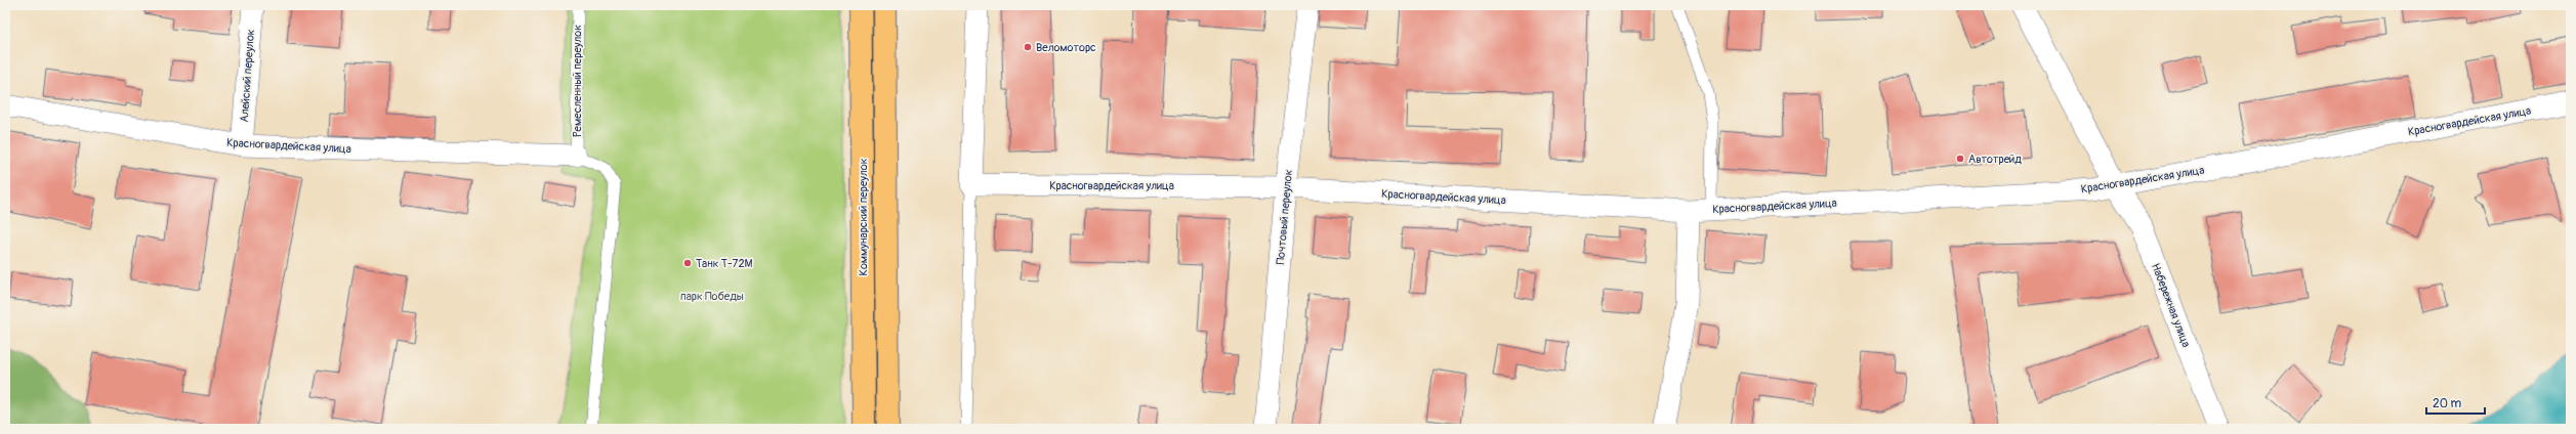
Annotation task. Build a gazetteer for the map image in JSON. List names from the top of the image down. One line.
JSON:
{"streets":{"main road":["Коммунарский переулок"],"street":["Алейский переулок","Красногвардейская улица","Почтовый переулок","Набережная улица"],"lane":["Ремесленный переулок"]},"crossings":[["Алейский переулок","Красногвардейская улица"],["Ремесленный переулок","Красногвардейская улица"],["Красногвардейская улица","Почтовый переулок"],["Красногвардейская улица","Набережная улица"]],"parks":["парк Победы"],"places":["Веломоторс","Автотрейд","Танк Т-72М"],"scale_bar":"20 m"}
